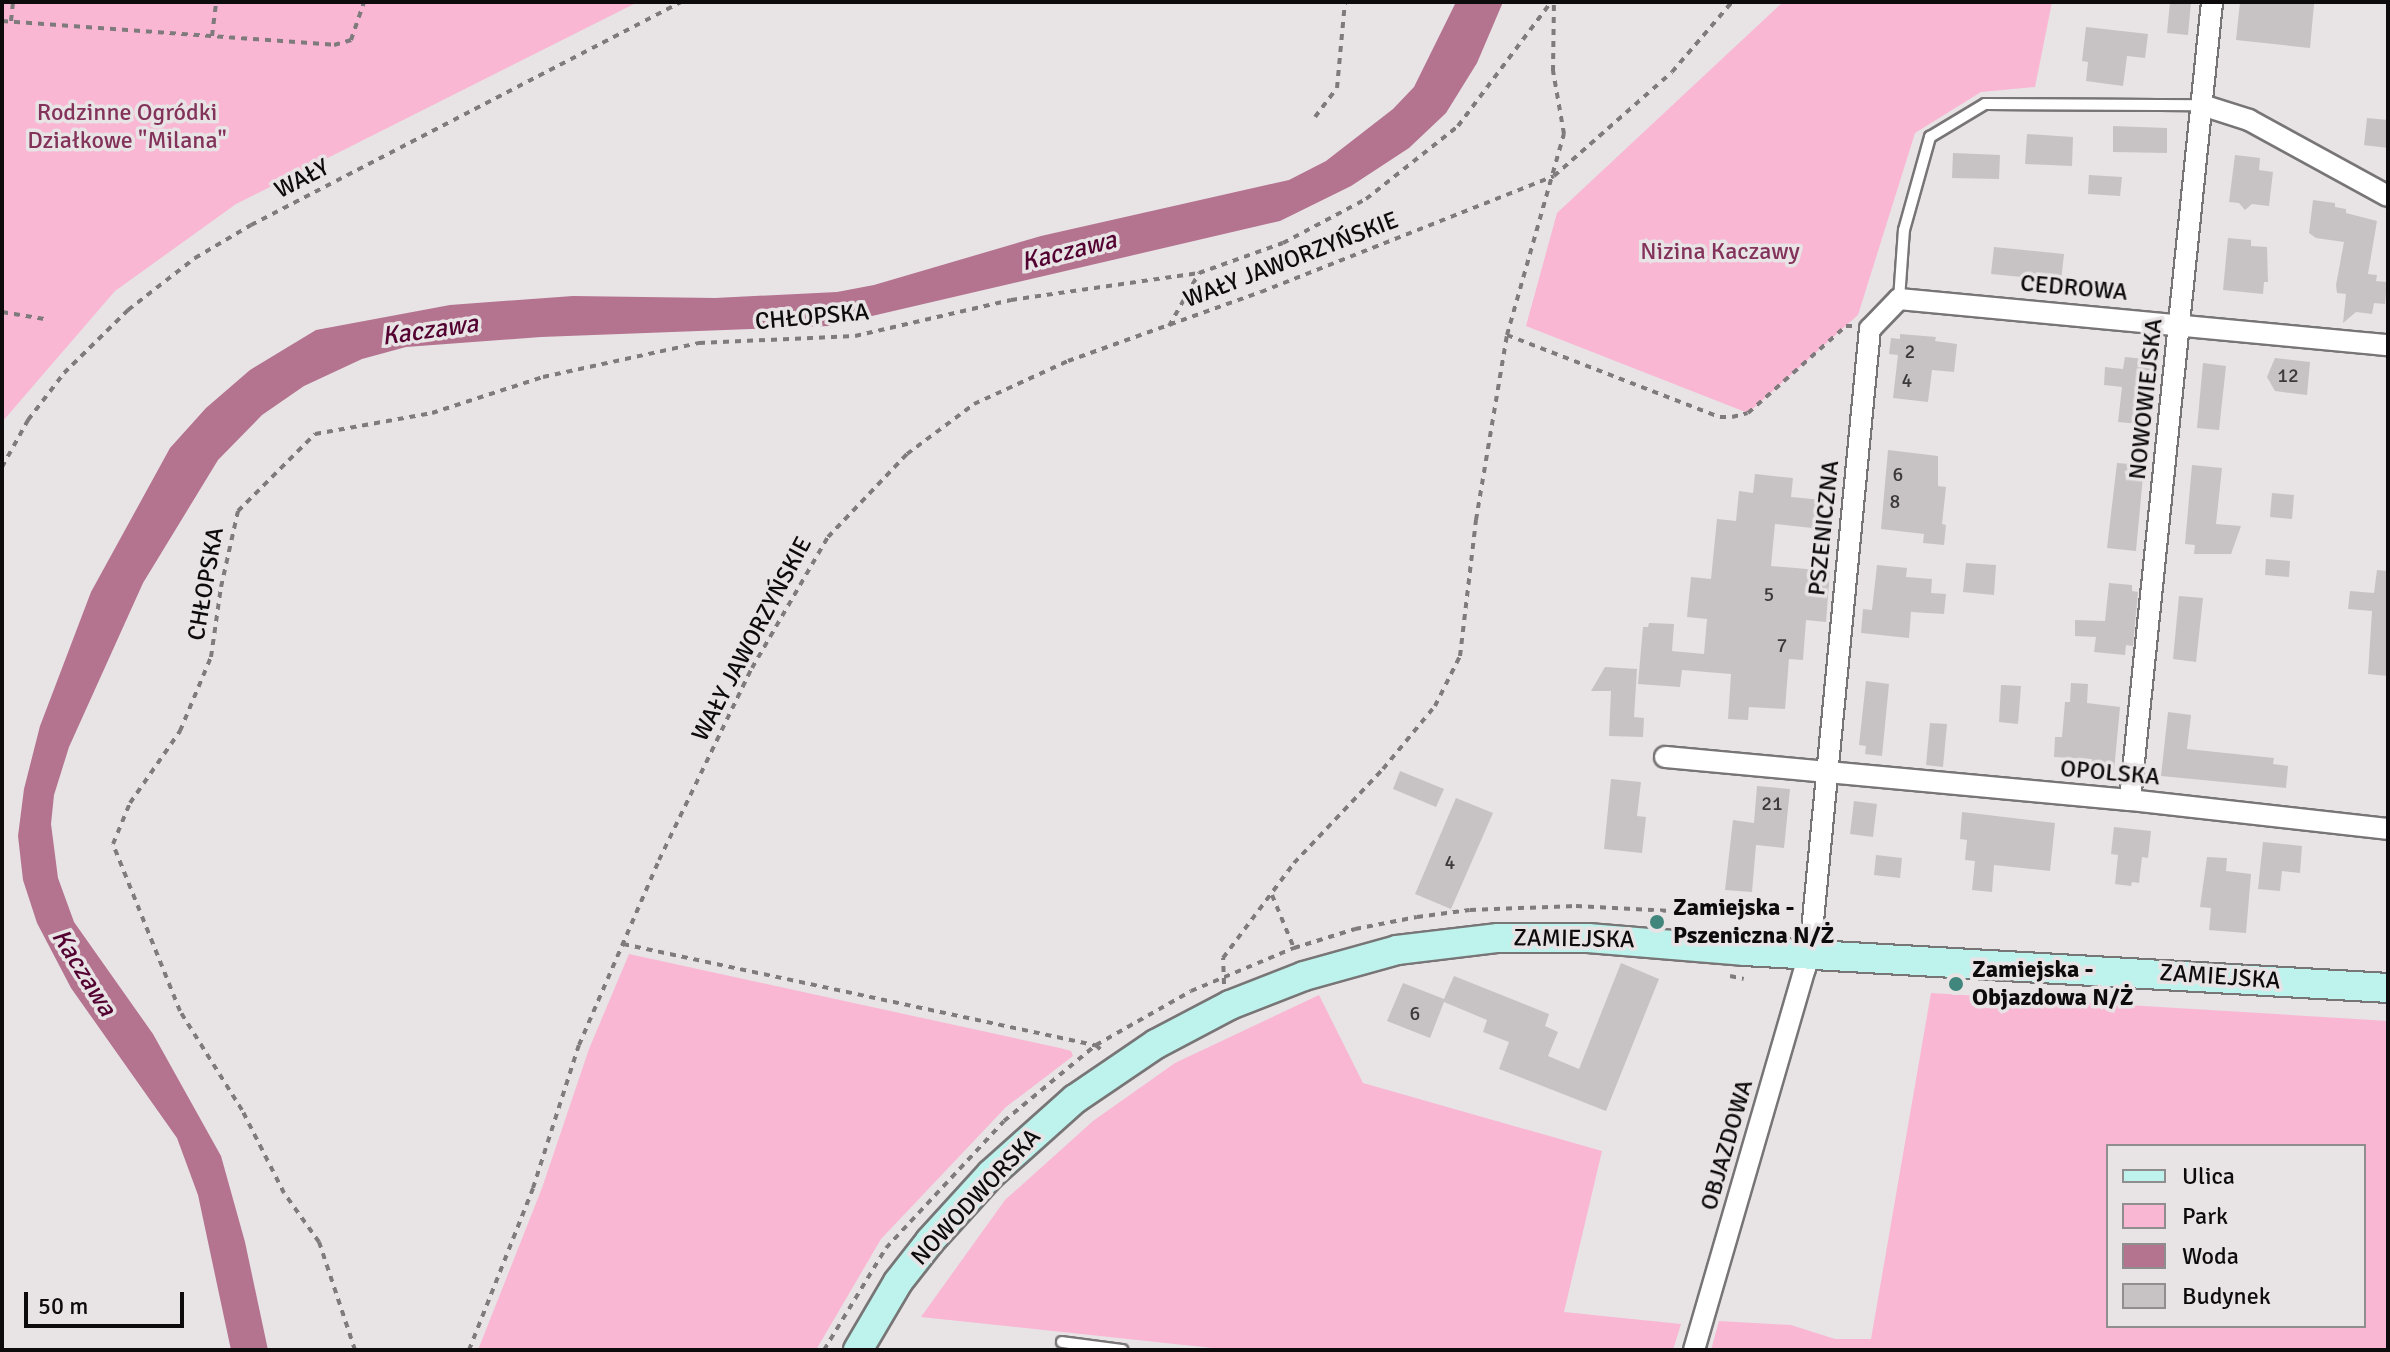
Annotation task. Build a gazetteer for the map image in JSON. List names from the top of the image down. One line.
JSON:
{"streets":{"street":["CEDROWA","NOWOWIEJSKA","PSZENICZNA","OPOLSKA","ZAMIEJSKA","OBJAZDOWA","NOWODWORSKA"],"path":["WAŁY","WAŁY JAWORZYŃSKIE","CHŁOPSKA"]},"crossings":[["CEDROWA","NOWOWIEJSKA"],["NOWOWIEJSKA","OPOLSKA"],["PSZENICZNA","OPOLSKA"],["PSZENICZNA","ZAMIEJSKA"],["PSZENICZNA","OBJAZDOWA"],["ZAMIEJSKA","OBJAZDOWA"],["ZAMIEJSKA","NOWODWORSKA"]],"water":["Kaczawa"],"parks":["Rodzinne Ogródki Działkowe \"Milana\"","Nizina Kaczawy"],"places":["Zamiejska - Pszeniczna N/Ż","Zamiejska - Objazdowa N/Ż"],"house_numbers":["2","12","4","6","8","5","7","21","4","6"],"legend":["Ulica","Park","Woda","Budynek"],"scale_bar":"50 m"}
